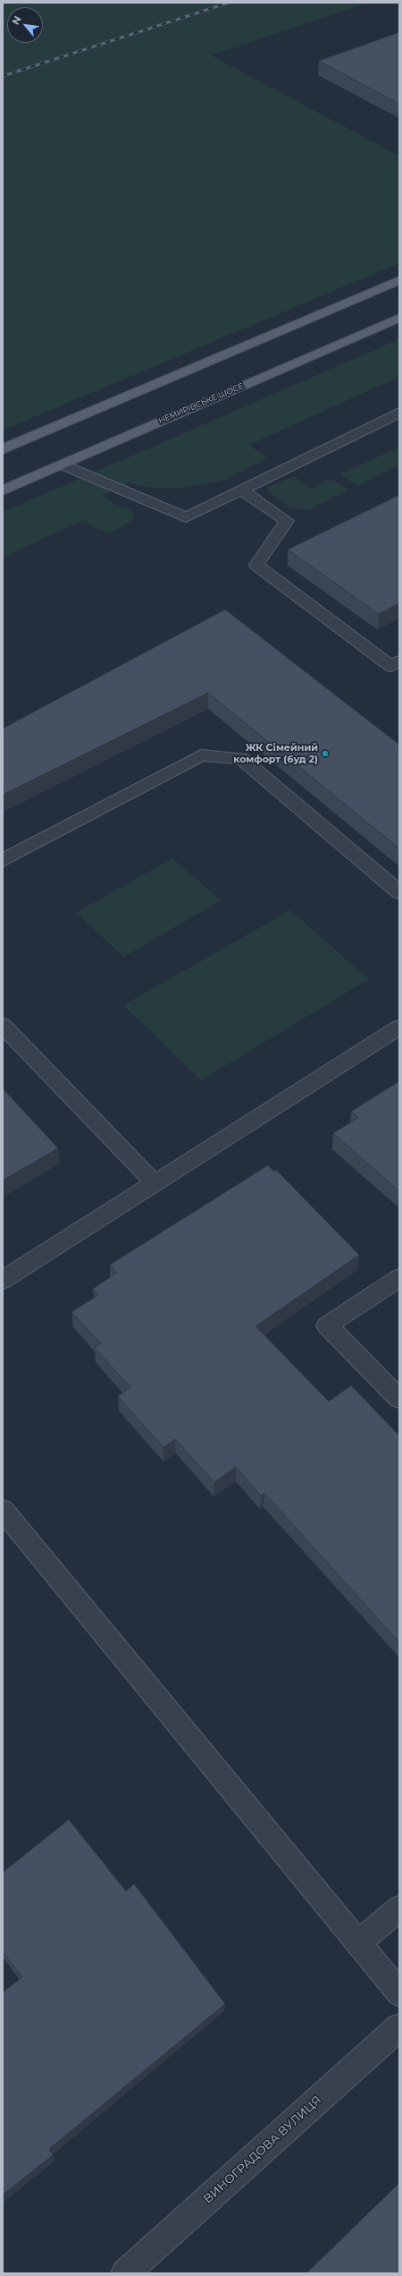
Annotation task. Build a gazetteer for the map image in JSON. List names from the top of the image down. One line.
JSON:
{"streets":{"main road":["НЕМИРІВСЬКЕ ШОСЕ"],"street":["ВИНОГРАДОВА ВУЛИЦЯ"]},"places":["ЖК Сімейний комфорт (буд 2)"],"north":"top left"}
